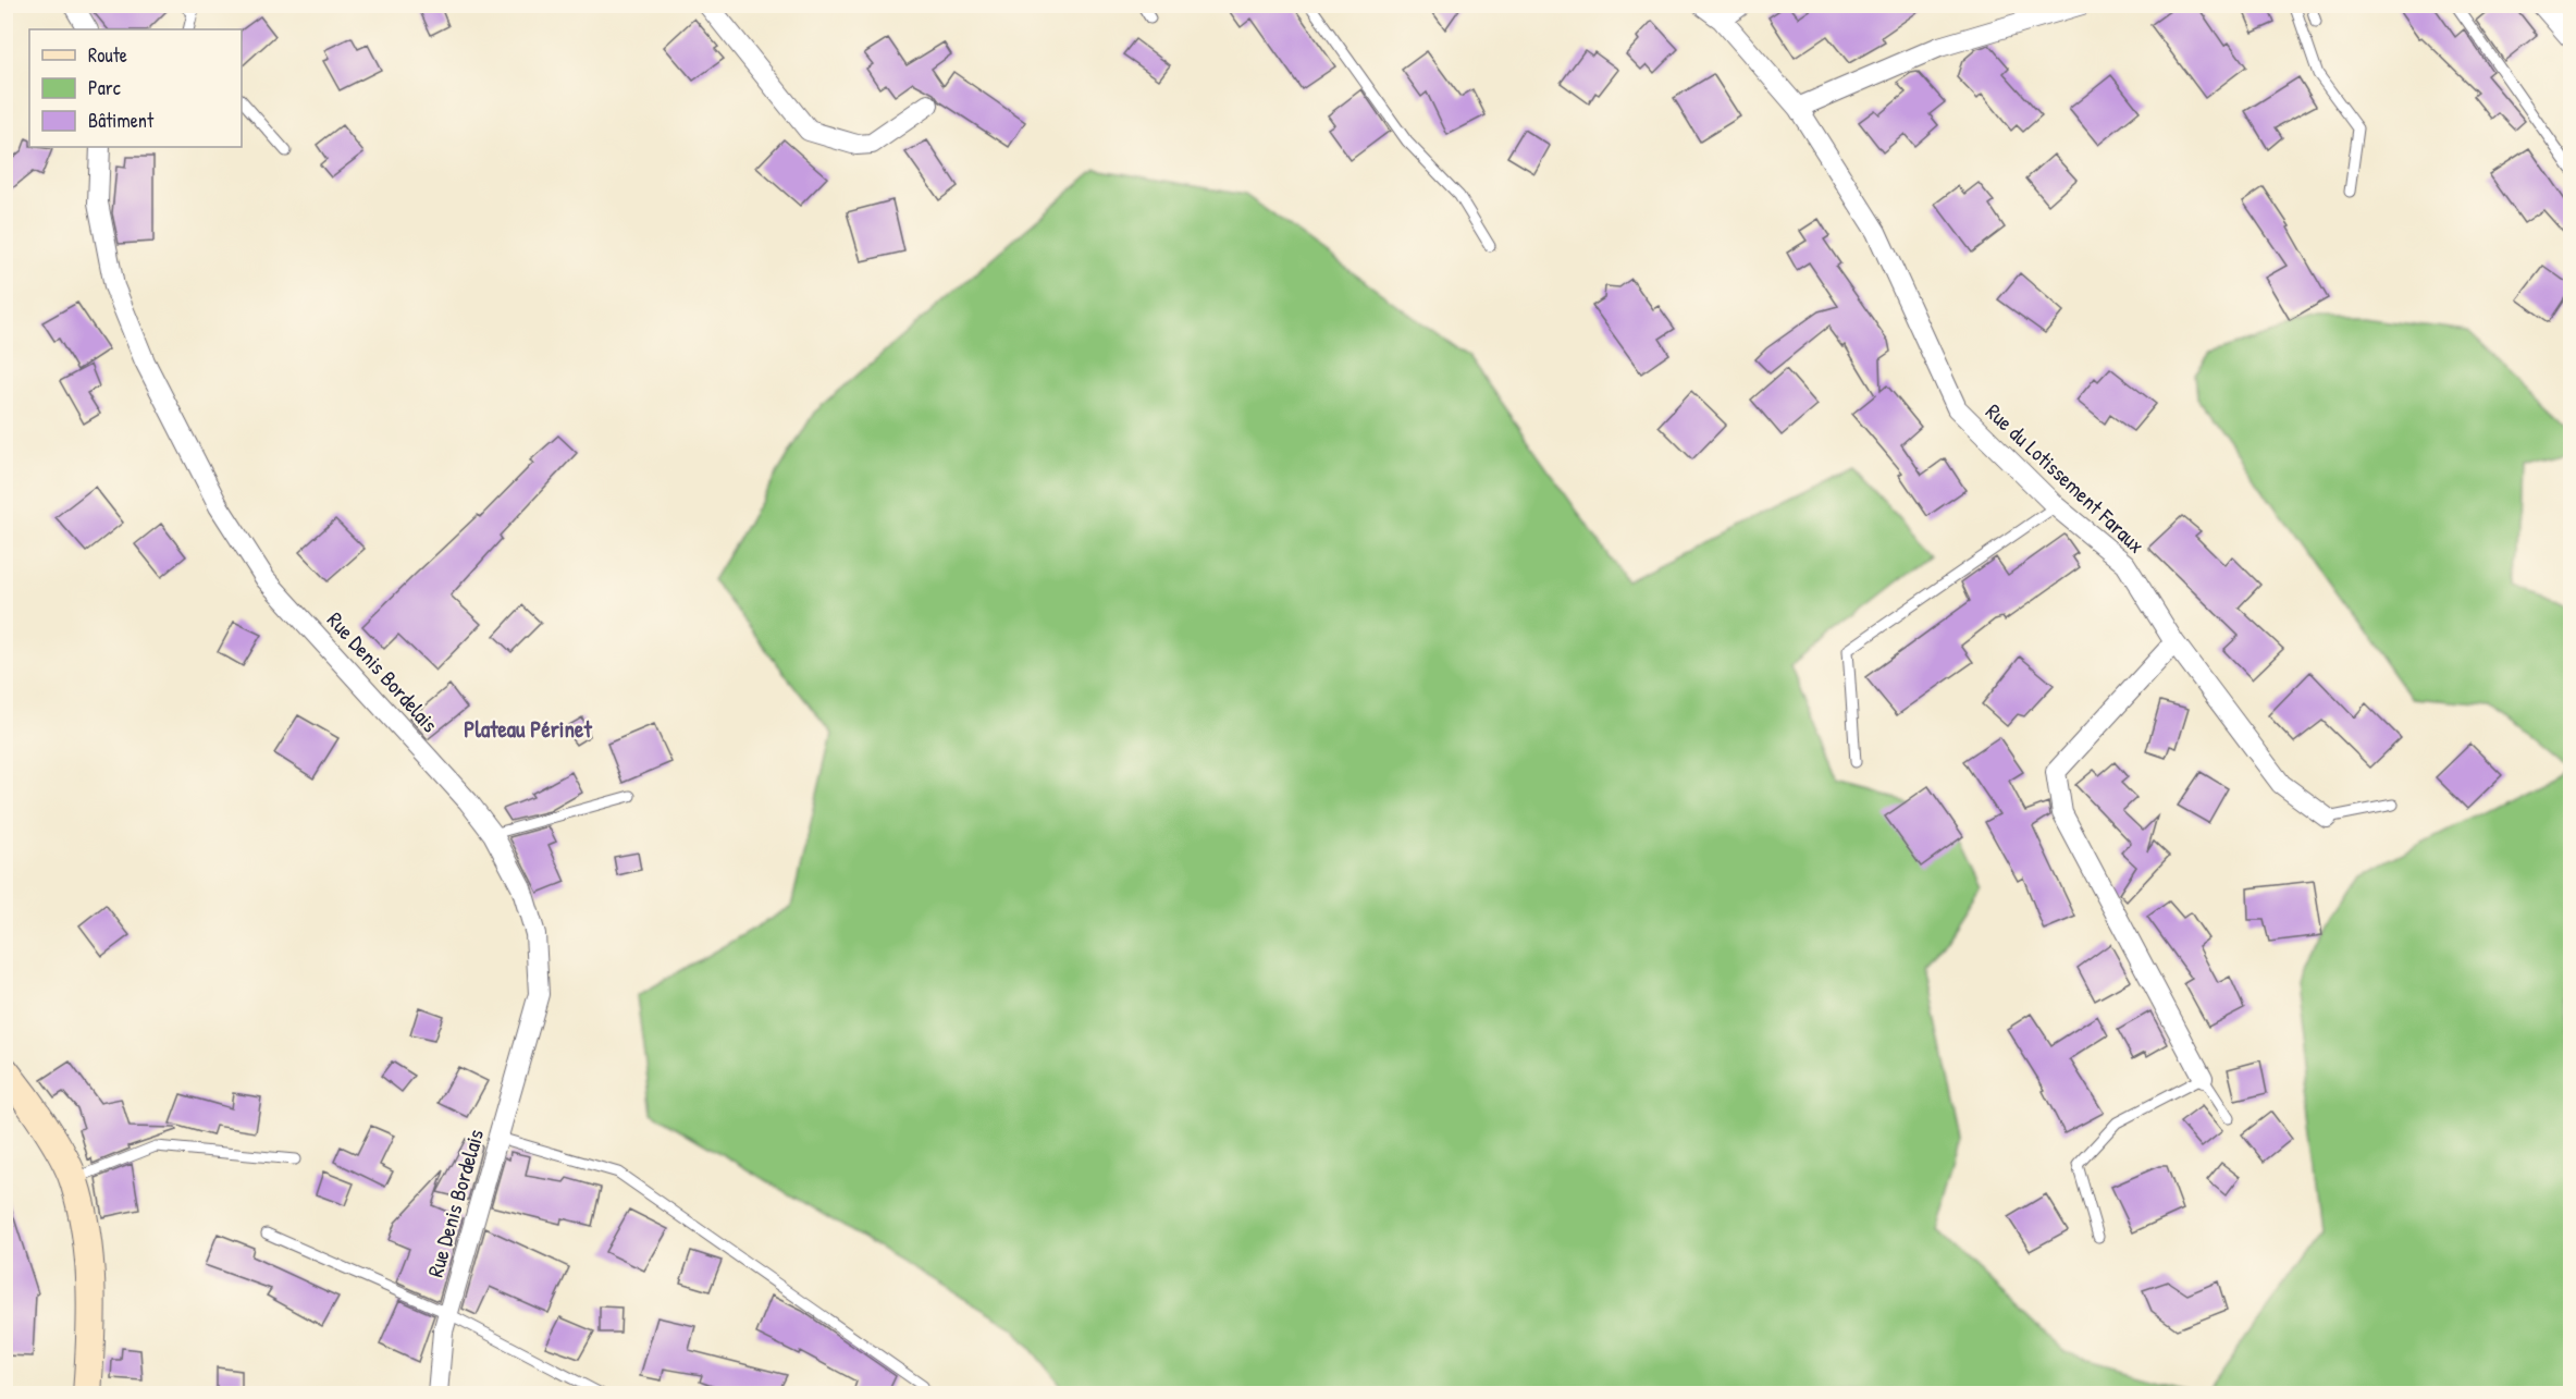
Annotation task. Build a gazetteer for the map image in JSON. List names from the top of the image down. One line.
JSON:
{"streets":{"street":["Rue du Lotissement Faraux","Rue Denis Bordelais"]},"districts":["Plateau Périnet"],"legend":["Route","Parc","Bâtiment"]}
